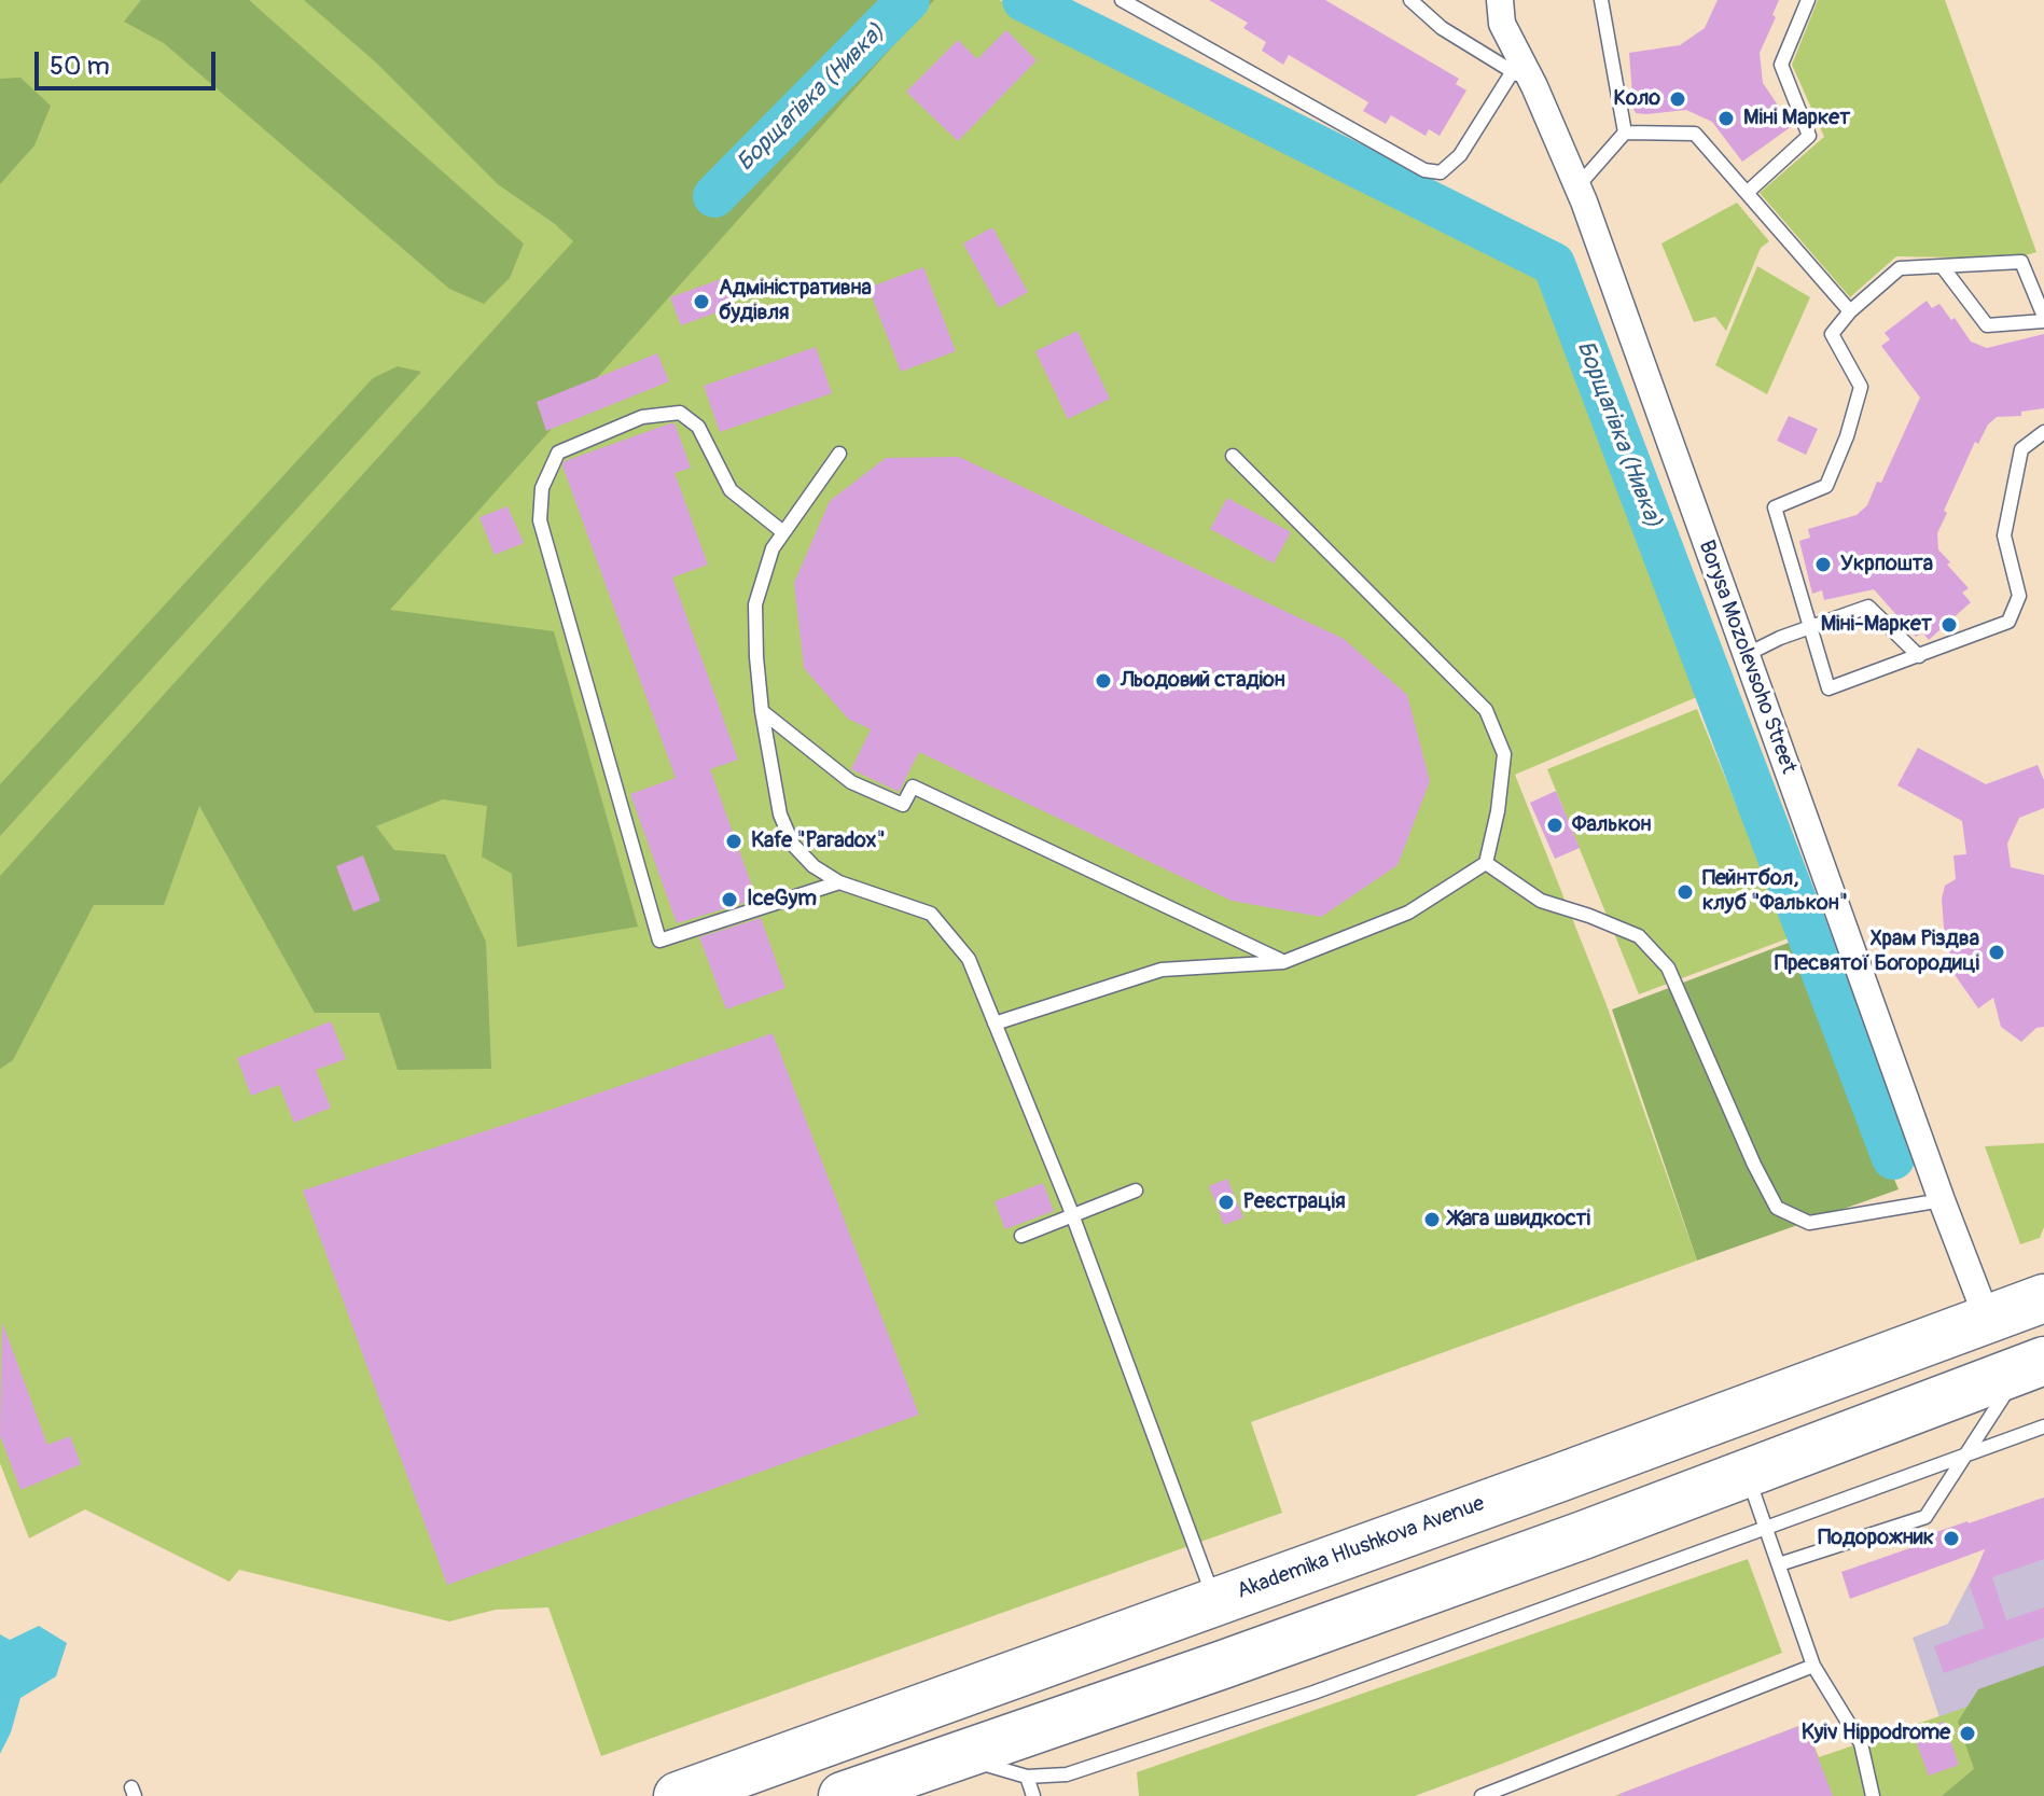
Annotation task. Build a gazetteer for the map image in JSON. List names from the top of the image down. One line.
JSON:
{"streets":{"highway":["Akademika Hlushkova Avenue"],"street":["Borysa Mozolevsoho Street"]},"crossings":[["Borysa Mozolevsoho Street","Akademika Hlushkova Avenue"]],"water":["Борщагівка (Нивка)"],"places":["Коло","Міні Маркет","Адміністративна будівля","Укрпошта","Міні-Маркет","Льодовий стадіон","Фалькон","Kafe \"Paradox\"","Пейнтбол, клуб \"Фалькон\"","IceGym","Храм Різдва Пресвятої Богородиці","Реєстрація","Жага швидкості","Подорожник","Kyiv Hippodrome"],"scale_bar":"50 m"}
